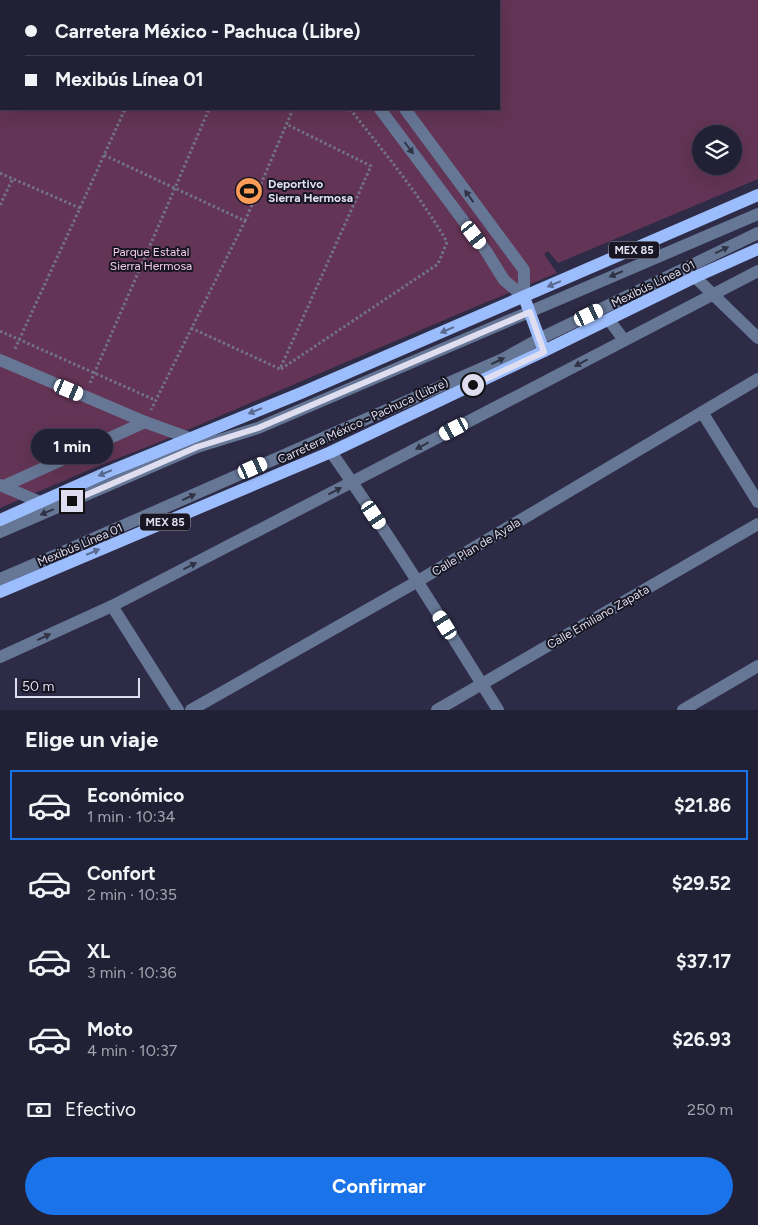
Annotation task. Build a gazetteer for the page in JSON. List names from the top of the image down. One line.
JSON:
{"streets":{"main road":["MEX 85","Carretera México - Pachuca (Libre)"],"street":["Mexibús Línea 01","Calle Plan de Ayala","Calle Emiliano Zapata"]},"parks":["Parque Estatal Sierra Hermosa"],"places":{"sports":["Deportivo Sierra Hermosa"]},"scale_bar":"50 m","page":{"banner":["Carretera México - Pachuca (Libre)","Mexibús Línea 01"],"bubble":"1 min","scale":"50 m","heading":"Elige un viaje","list":[{"name":"Económico","note":"1 min · 10:34","value":"$21.86"},{"name":"Confort","note":"2 min · 10:35","value":"$29.52"},{"name":"XL","note":"3 min · 10:36","value":"$37.17"},{"name":"Moto","note":"4 min · 10:37","value":"$26.93"}],"pay":["Efectivo","250 m"],"buttons":"Confirmar"}}
